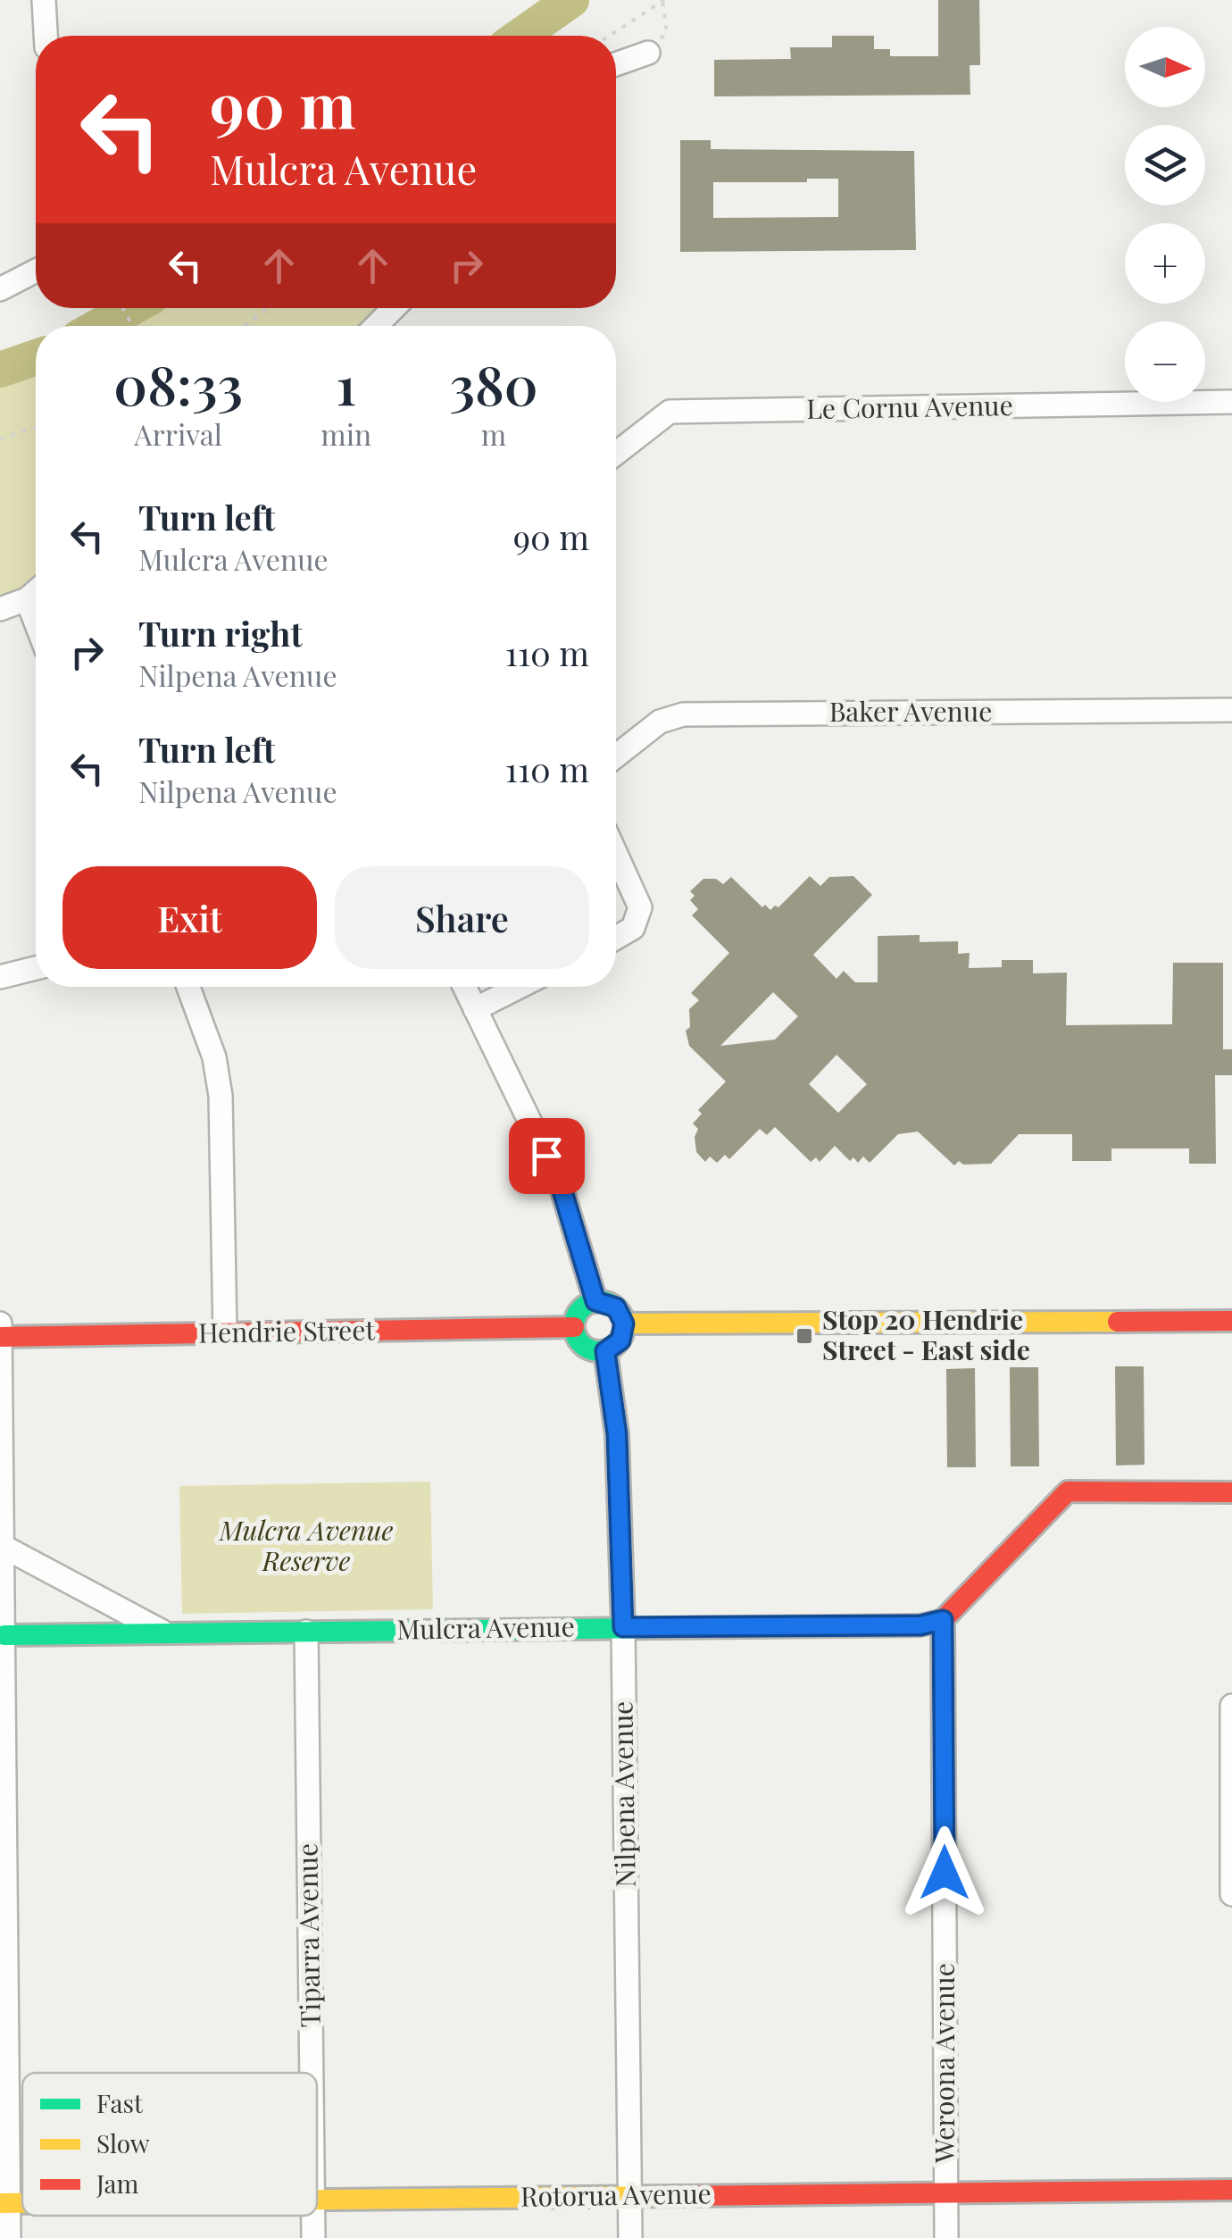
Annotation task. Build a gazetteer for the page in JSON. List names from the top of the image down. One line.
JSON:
{"streets":{"street":["Le Cornu Avenue","Baker Avenue","Hendrie Street","Mulcra Avenue","Nilpena Avenue","Tiparra Avenue","Weroona Avenue","Rotorua Avenue"]},"crossings":[["Hendrie Street","Nilpena Avenue"],["Mulcra Avenue","Nilpena Avenue"],["Mulcra Avenue","Tiparra Avenue"],["Mulcra Avenue","Weroona Avenue"],["Nilpena Avenue","Rotorua Avenue"],["Weroona Avenue","Rotorua Avenue"]],"parks":["Mulcra Avenue Reserve"],"places":{"transit":["Stop 20 Hendrie Street - East side"]},"legend":["Fast","Slow","Jam"],"north":"right","page":{"map_buttons":["+","−"],"turn":["90 m","Mulcra Avenue"],"eta":["08:33","Arrival","1","min","380","m"],"list":[{"name":"Turn left","note":"Mulcra Avenue","value":"90 m"},{"name":"Turn right","note":"Nilpena Avenue","value":"110 m"},{"name":"Turn left","note":"Nilpena Avenue","value":"110 m"}],"buttons":["Exit","Share"]}}
